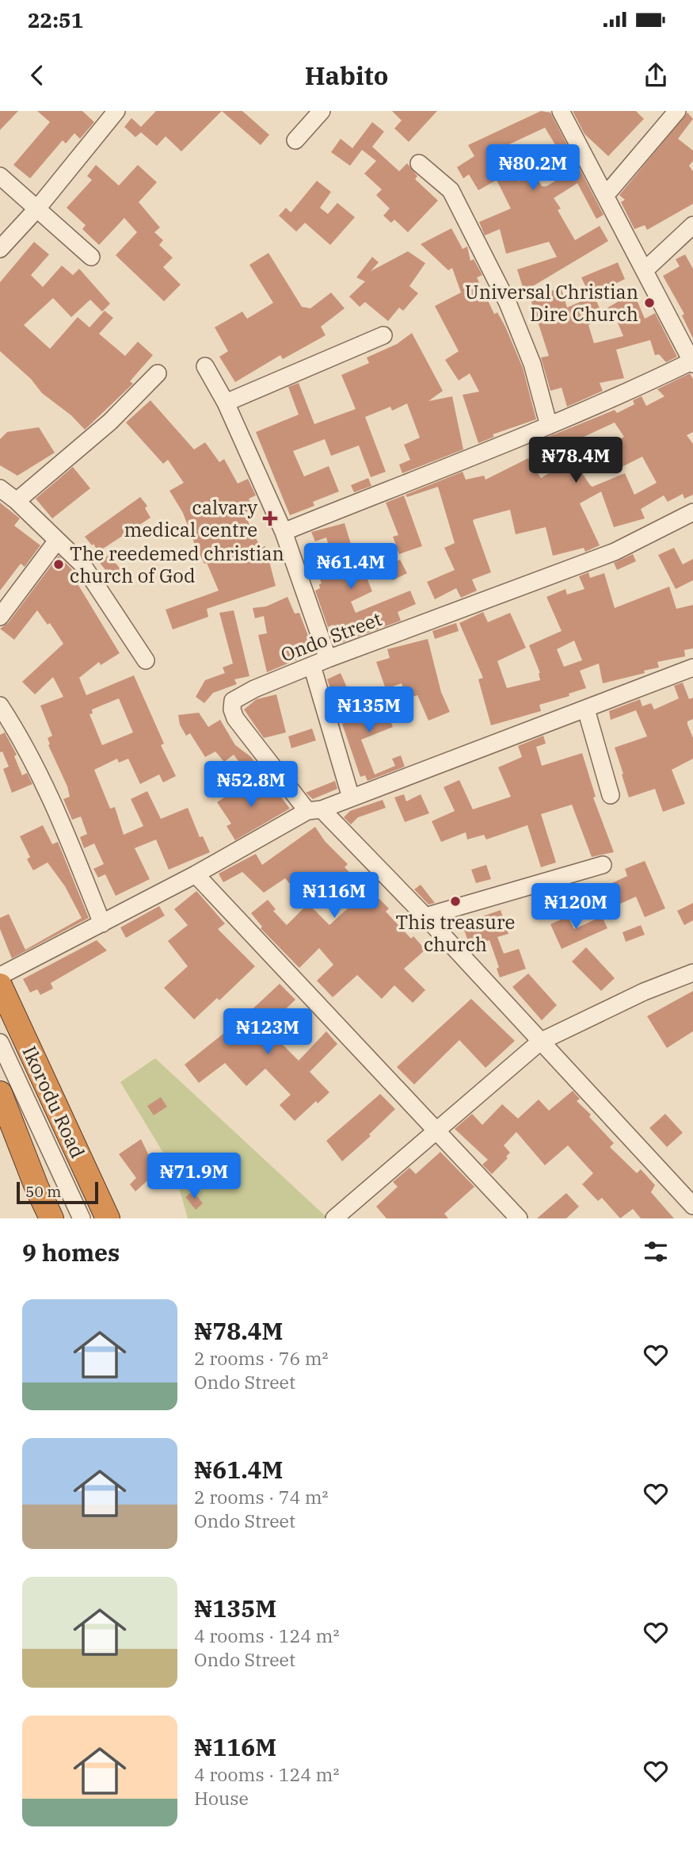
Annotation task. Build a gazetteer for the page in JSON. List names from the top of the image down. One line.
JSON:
{"streets":{"highway":["Ikorodu Road"],"street":["Ondo Street"]},"places":{"other":["Universal Christian Dire Church","The reedemed christian church of God","This treasure church"],"health":["calvary medical centre"]},"scale_bar":"50 m","page":{"status":"22:51","header":"Habito","price":["₦80.2M","₦78.4M","₦61.4M","₦135M","₦52.8M","₦116M","₦120M","₦123M","₦71.9M"],"scale":"50 m","heading":"9 homes","list":[{"name":"₦78.4M","note":"2 rooms · 76 m² · Ondo Street"},{"name":"₦61.4M","note":"2 rooms · 74 m² · Ondo Street"},{"name":"₦135M","note":"4 rooms · 124 m² · Ondo Street"},{"name":"₦116M","note":"4 rooms · 124 m² · House"}]}}
